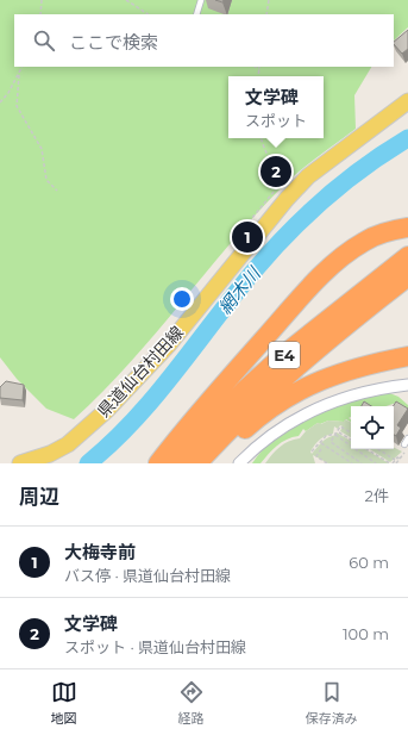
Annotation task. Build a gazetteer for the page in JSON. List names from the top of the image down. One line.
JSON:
{"streets":{"highway":["E4"],"main road":["県道仙台村田線"]},"water":["網木川"],"page":{"search":"ここで検索","popup":["文学碑","スポット"],"pins":["2","1"],"heading":["周辺","2件"],"list":[{"mark":"1","name":"大梅寺前","note":"バス停 · 県道仙台村田線","value":"60 m"},{"mark":"2","name":"文学碑","note":"スポット · 県道仙台村田線","value":"100 m"}],"nav":["地図","経路","保存済み"]}}
